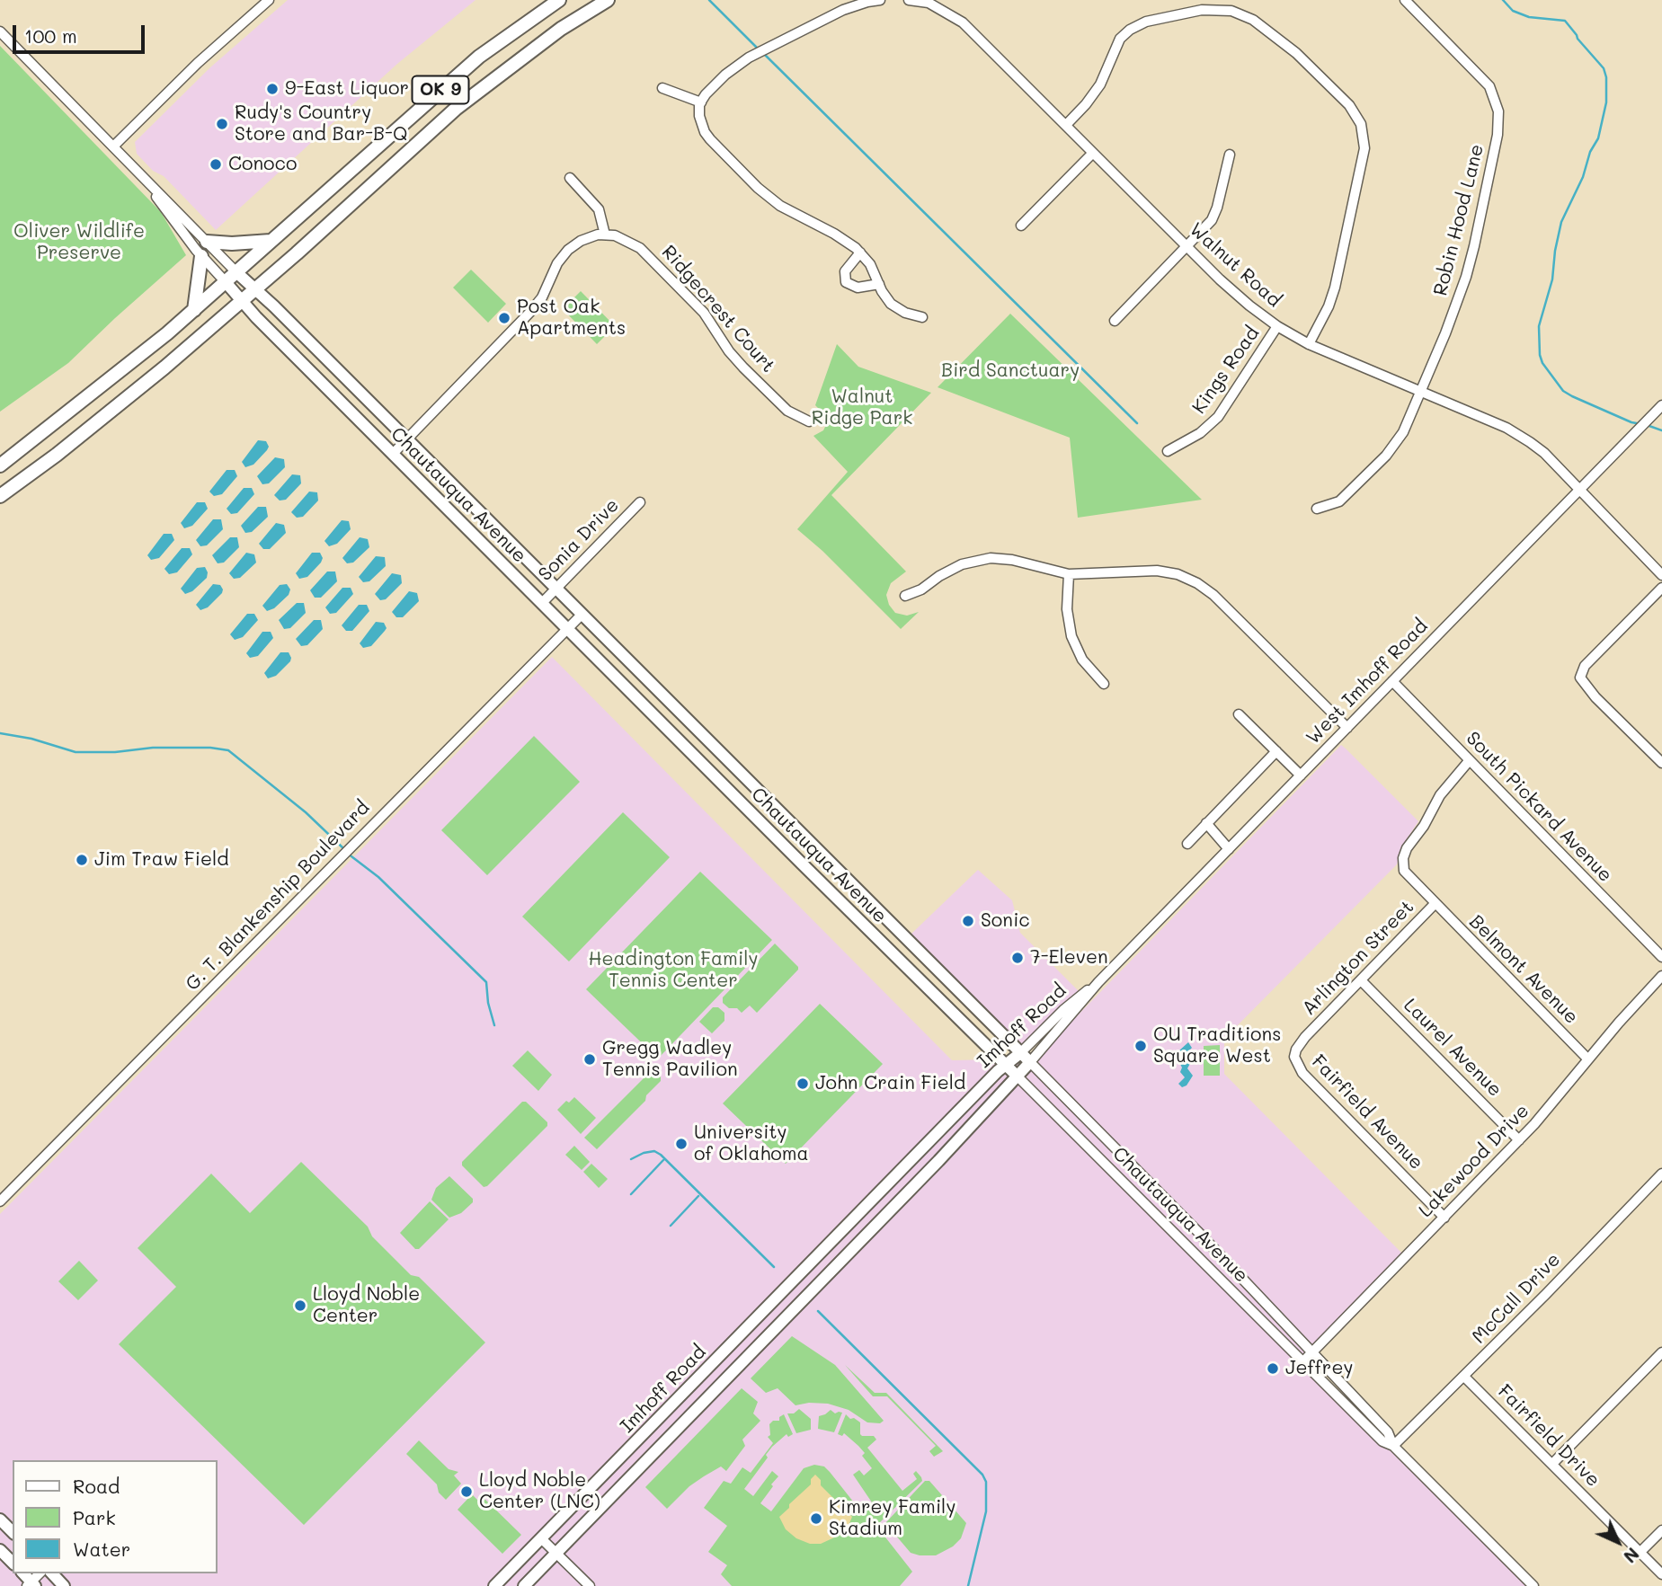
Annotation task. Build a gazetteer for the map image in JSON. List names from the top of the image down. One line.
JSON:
{"streets":{"highway":["OK 9"],"main road":["Chautauqua Avenue","Imhoff Road"],"street":["Robin Hood Lane","Walnut Road","Ridgecrest Court","Kings Road","Sonia Drive","West Imhoff Road","South Pickard Avenue","G. T. Blankenship Boulevard","Arlington Street","Belmont Avenue","Laurel Avenue","Fairfield Avenue","Lakewood Drive","McCall Drive","Fairfield Drive"]},"crossings":[["OK 9","Chautauqua Avenue"],["Robin Hood Lane","Walnut Road"],["Walnut Road","Kings Road"],["Walnut Road","West Imhoff Road"],["Chautauqua Avenue","Sonia Drive"],["Chautauqua Avenue","G. T. Blankenship Boulevard"],["Chautauqua Avenue","Imhoff Road"],["Chautauqua Avenue","Lakewood Drive"],["Chautauqua Avenue","McCall Drive"],["West Imhoff Road","South Pickard Avenue"],["West Imhoff Road","Imhoff Road"],["South Pickard Avenue","Arlington Street"],["Arlington Street","Belmont Avenue"],["Arlington Street","Laurel Avenue"],["Arlington Street","Fairfield Avenue"],["Belmont Avenue","Lakewood Drive"],["Laurel Avenue","Lakewood Drive"],["Fairfield Avenue","Lakewood Drive"],["McCall Drive","Fairfield Drive"]],"parks":["Oliver Wildlife Preserve","Bird Sanctuary","Walnut Ridge Park","Headington Family Tennis Center"],"places":["9-East Liquor","Rudy's Country Store and Bar-B-Q","Conoco","Post Oak Apartments","Jim Traw Field","Sonic","7-Eleven","OU Traditions Square West","Gregg Wadley Tennis Pavilion","John Crain Field","University of Oklahoma","Lloyd Noble Center","Jeffrey","Lloyd Noble Center (LNC)","Kimrey Family Stadium"],"legend":["Road","Park","Water"],"scale_bar":"100 m","north":"bottom right"}
